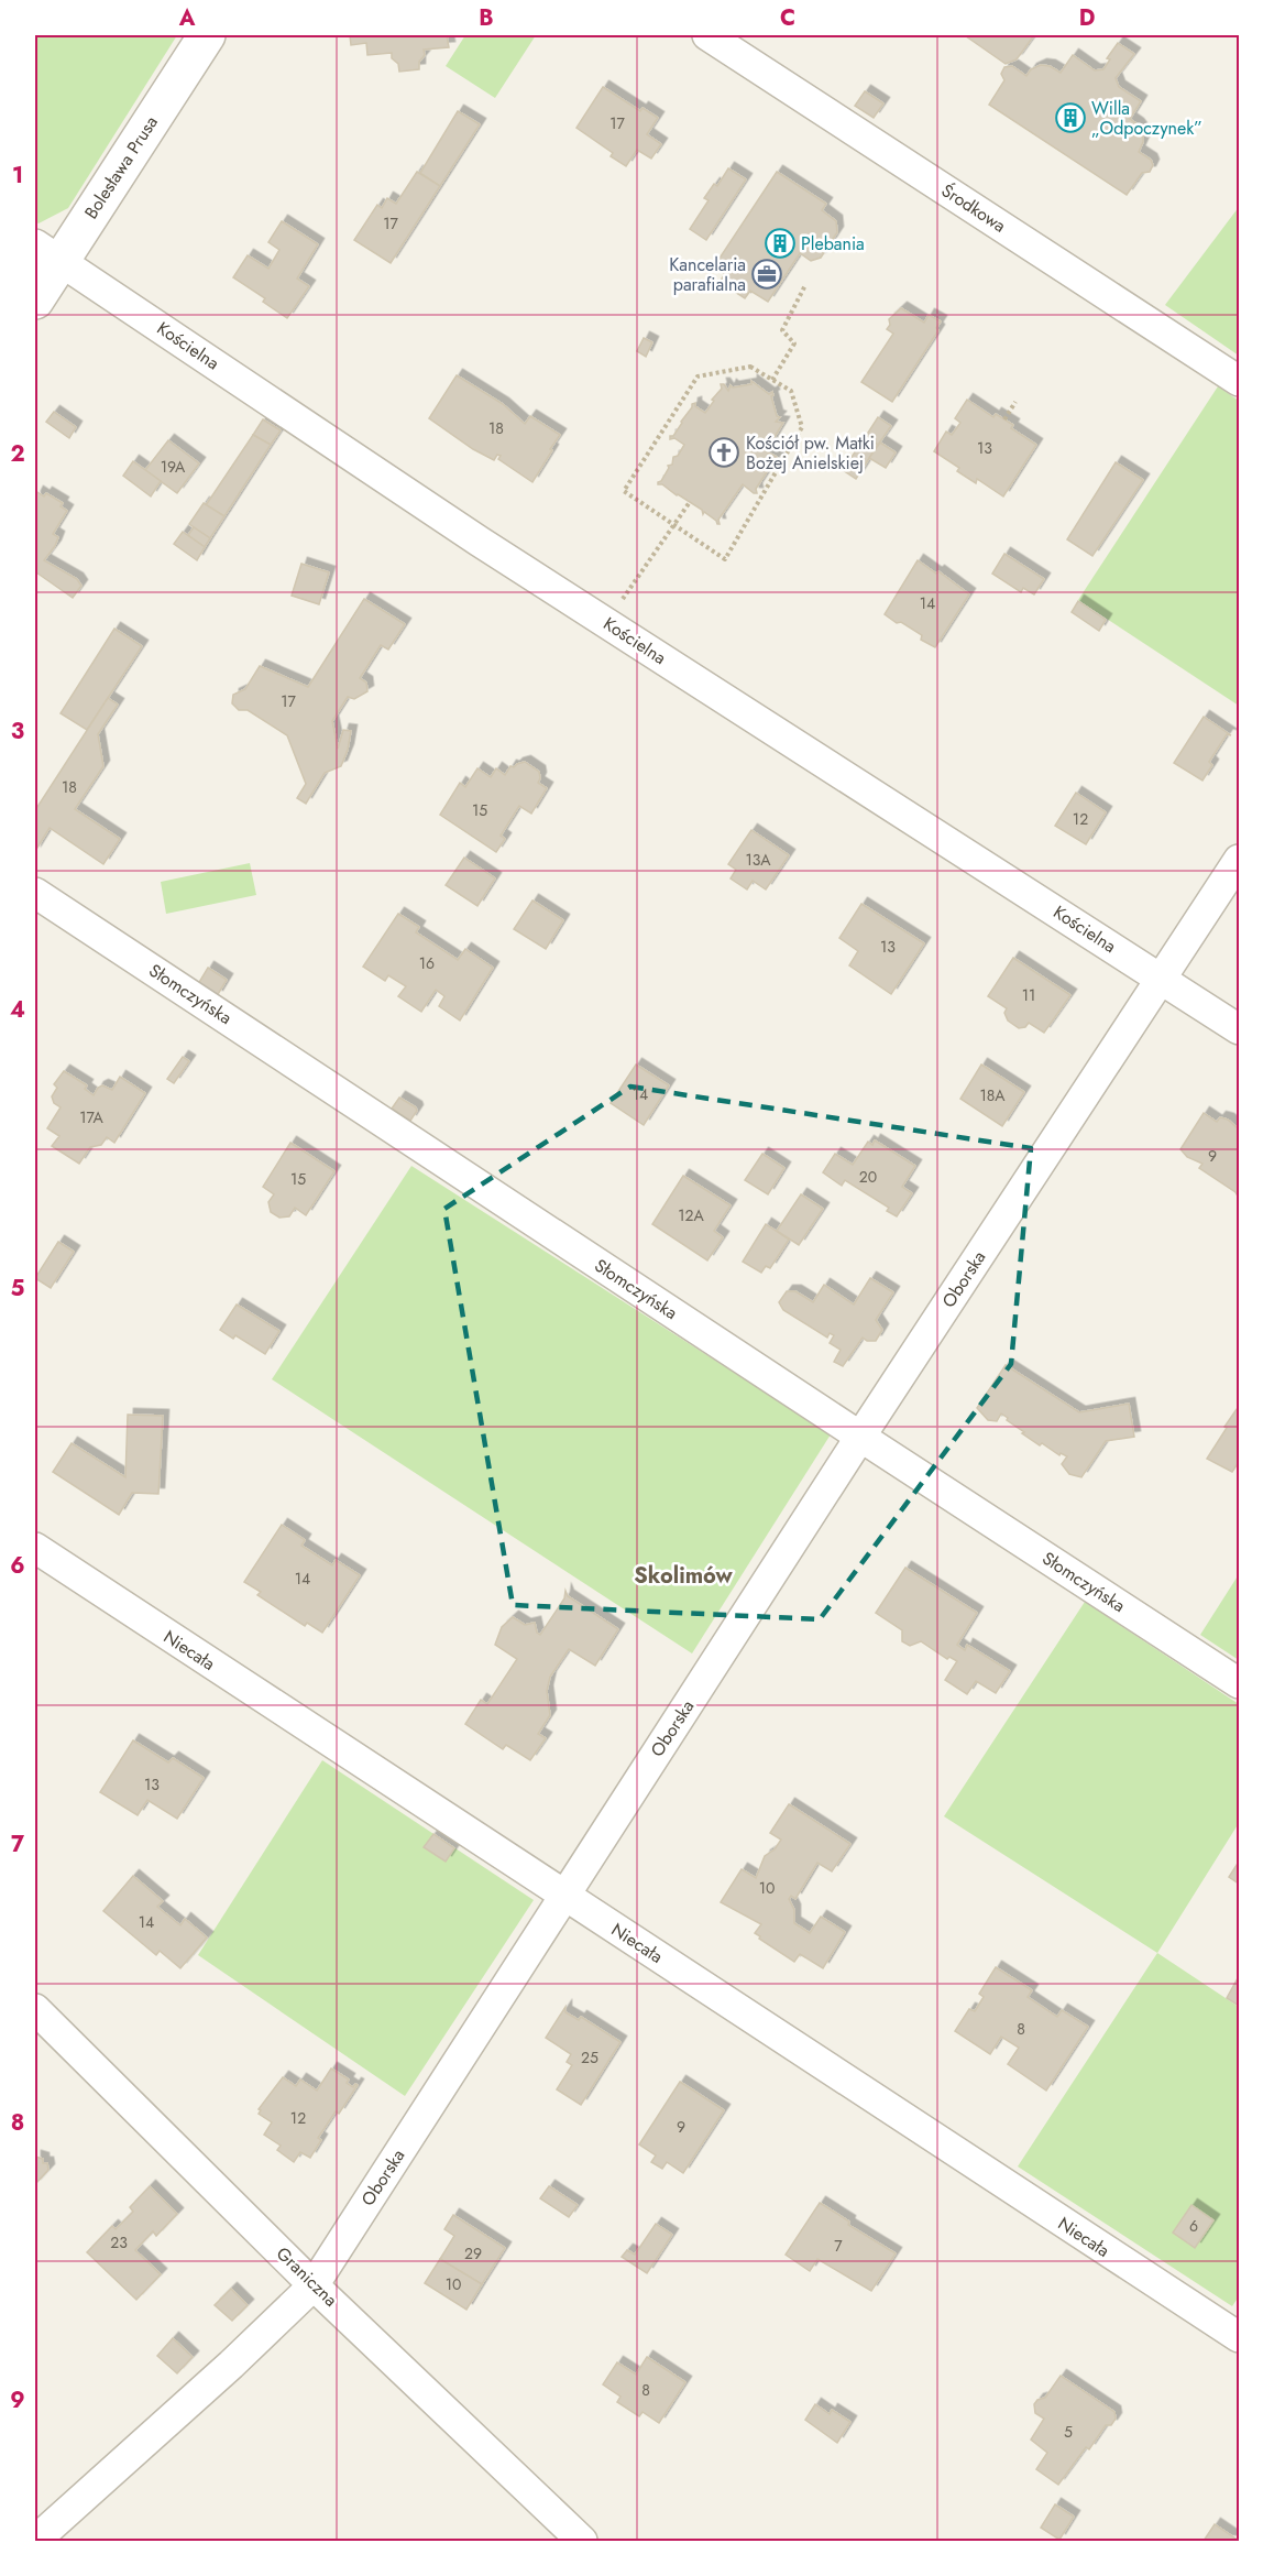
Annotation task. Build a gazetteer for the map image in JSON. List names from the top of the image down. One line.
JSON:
{"streets":{"street":["Bolesława Prusa","Środkowa","Kościelna","Słomczyńska","Oborska","Niecała","Graniczna"]},"crossings":[["Bolesława Prusa","Kościelna"],["Kościelna","Oborska"],["Słomczyńska","Oborska"],["Oborska","Niecała"],["Oborska","Graniczna"]],"districts":["Skolimów"],"places":{"building":["Willa „Odpoczynek”","Plebania"],"office":["Kancelaria parafialna"],"church":["Kościół pw. Matki Bożej Anielskiej"]},"house_numbers":["17","17","18","13","19A","14","17","18","15","12","13A","13","16","11","14","18A","17A","9","20","15","12A","14","13","10","14","8","25","12","9","6","23","7","29","10","8","5"],"grid":{"columns":["A","B","C","D"],"rows":["1","2","3","4","5","6","7","8","9"]}}
